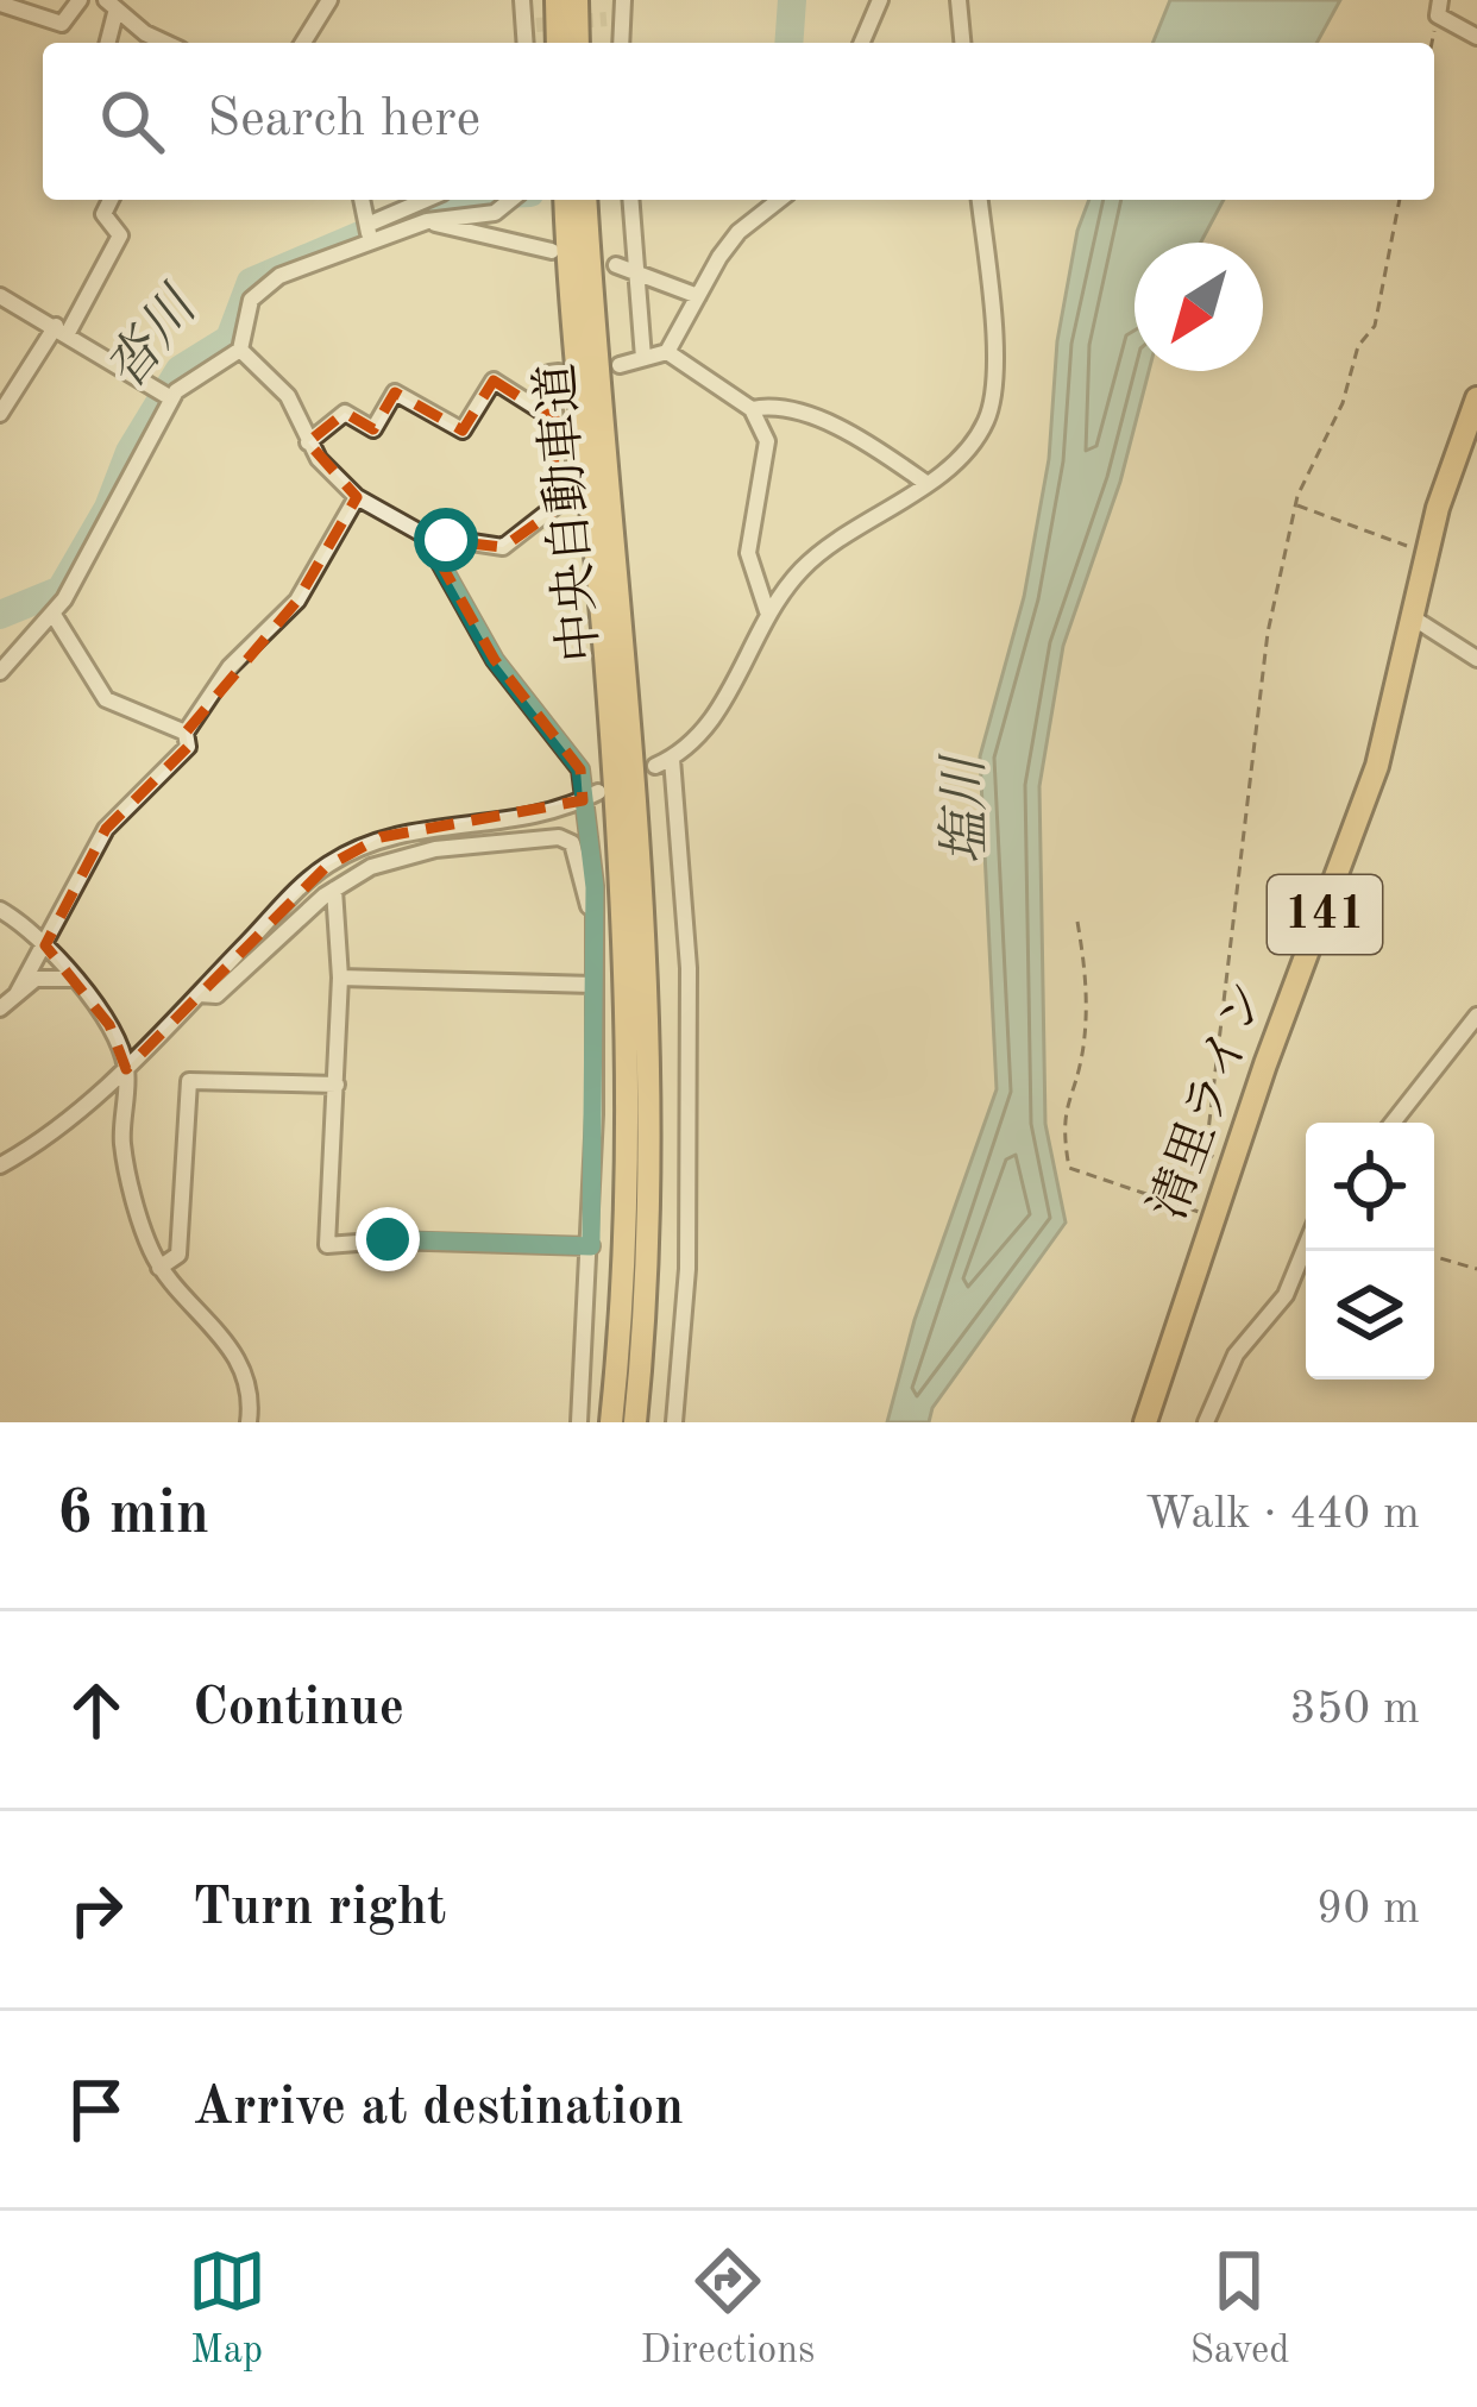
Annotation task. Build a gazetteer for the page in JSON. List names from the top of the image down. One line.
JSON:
{"streets":{"highway":["中央自動車道","141","清里ライン"]},"water":["沓川","塩川"],"north":"bottom left","page":{"search":"Search here","heading":["6 min","Walk · 440 m"],"list":[["Continue","350 m"],["Turn right","90 m"],"Arrive at destination"],"nav":["Map","Directions","Saved"]}}
